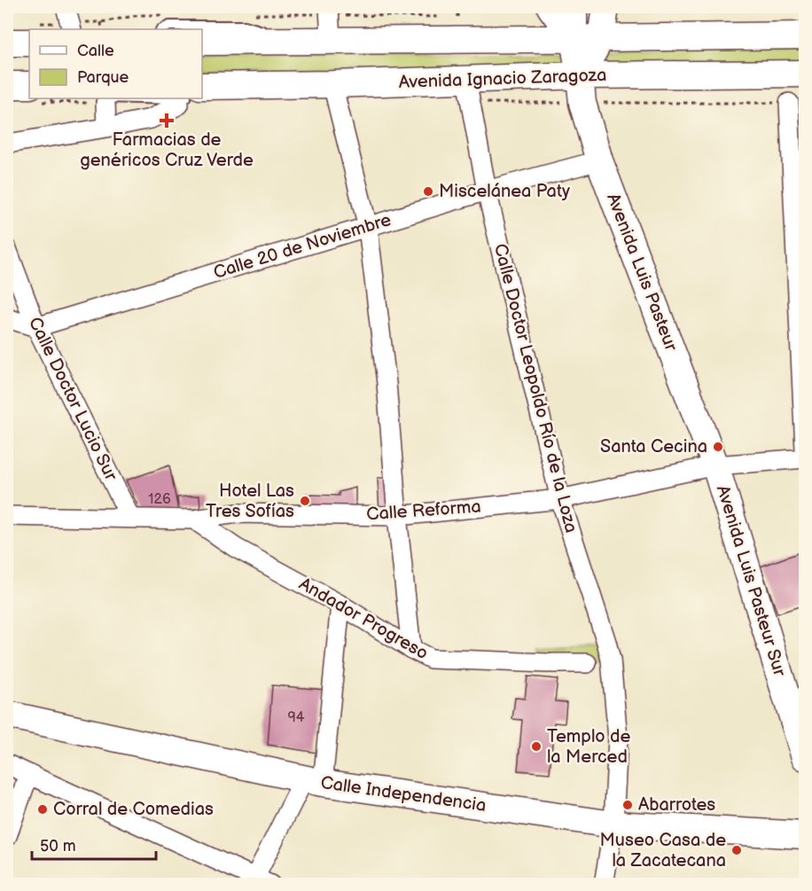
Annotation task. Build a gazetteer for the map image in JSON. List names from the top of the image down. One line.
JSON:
{"streets":{"street":["Avenida Ignacio Zaragoza","Calle 20 de Noviembre","Avenida Luis Pasteur","Calle Doctor Leopoldo Río de la Loza","Calle Doctor Lucio Sur","Calle Reforma","Avenida Luis Pasteur Sur","Andador Progreso","Calle Independencia"]},"crossings":[["Avenida Ignacio Zaragoza","Avenida Luis Pasteur"],["Avenida Ignacio Zaragoza","Calle Doctor Leopoldo Río de la Loza"],["Calle 20 de Noviembre","Avenida Luis Pasteur"],["Calle 20 de Noviembre","Calle Doctor Leopoldo Río de la Loza"],["Calle 20 de Noviembre","Calle Doctor Lucio Sur"],["Avenida Luis Pasteur","Calle Reforma"],["Avenida Luis Pasteur","Avenida Luis Pasteur Sur"],["Calle Doctor Leopoldo Río de la Loza","Calle Reforma"],["Calle Doctor Leopoldo Río de la Loza","Calle Independencia"],["Calle Doctor Lucio Sur","Calle Reforma"],["Calle Reforma","Avenida Luis Pasteur Sur"],["Calle Reforma","Andador Progreso"]],"places":{"health":["Farmacias de genéricos Cruz Verde"],"other":["Miscelánea Paty","Santa Cecina","Hotel Las Tres Sofías","Templo de la Merced","Abarrotes","Corral de Comedias","Museo Casa de la Zacatecana"]},"house_numbers":["126","94"],"legend":["Calle","Parque"],"scale_bar":"50 m"}
